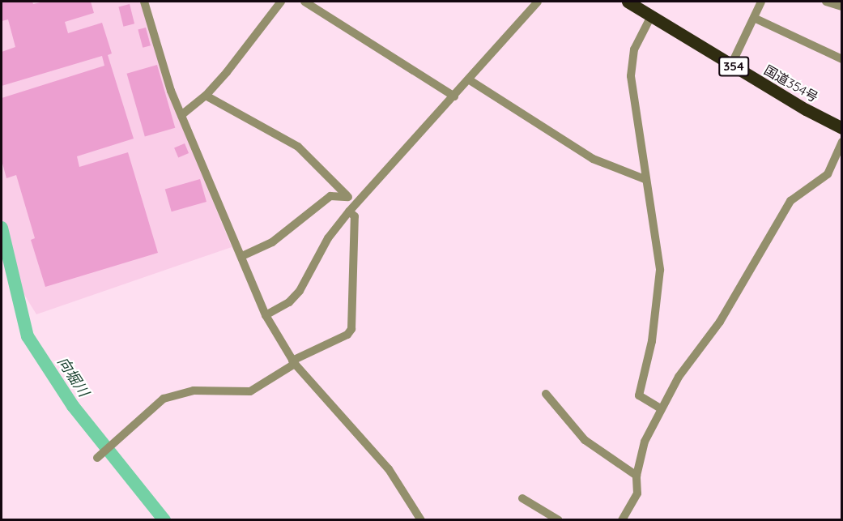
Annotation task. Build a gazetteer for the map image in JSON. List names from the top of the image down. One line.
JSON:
{"streets":{"highway":["354","国道354号"]},"water":["向堀川"]}
